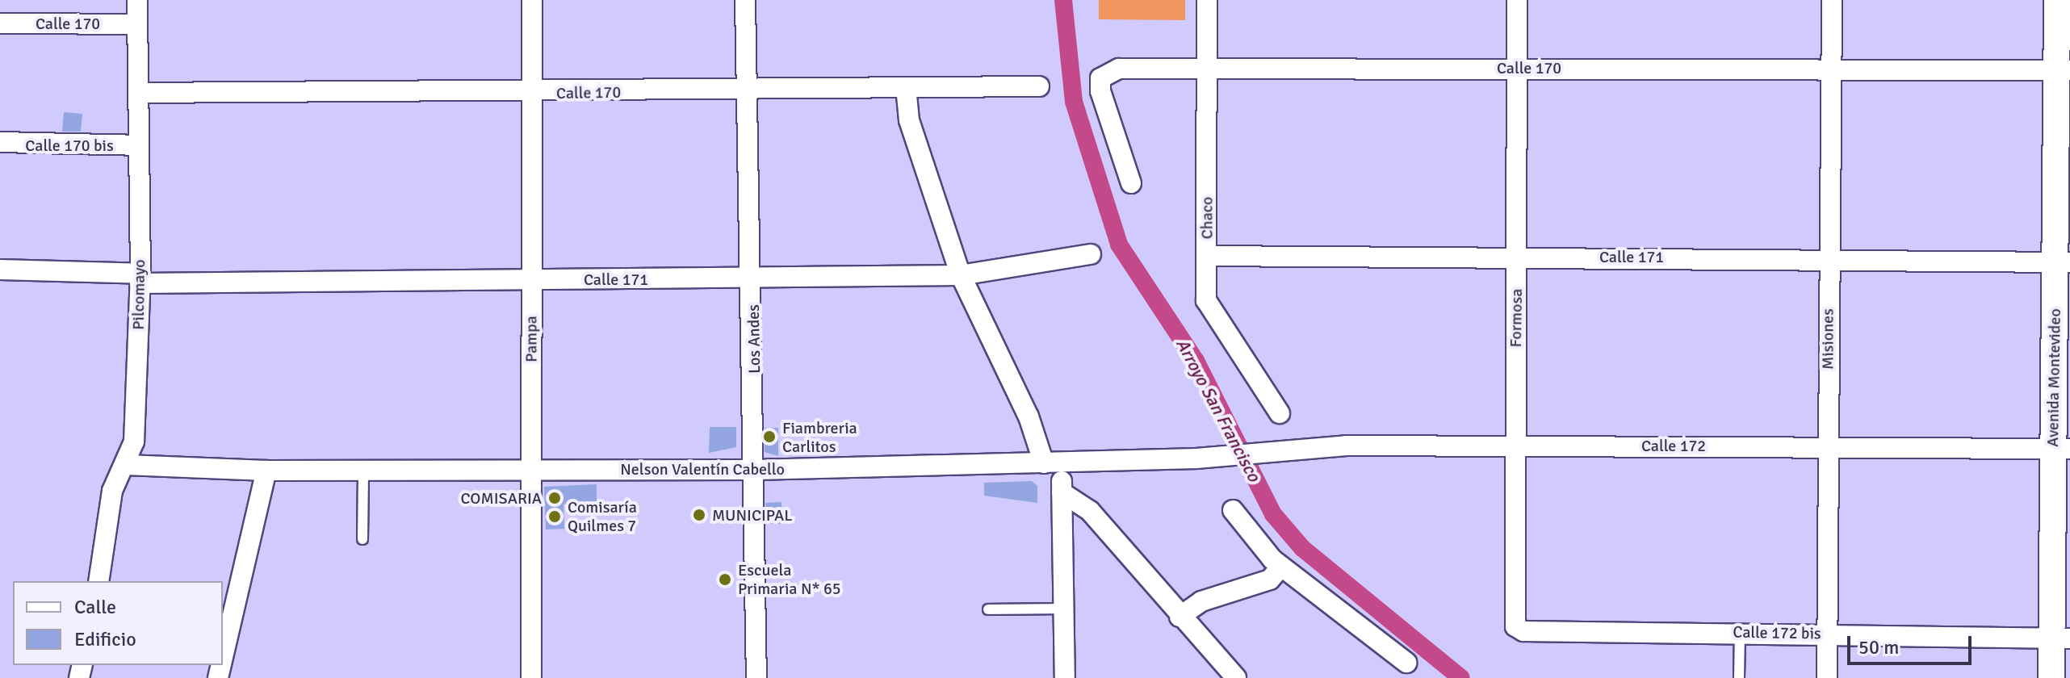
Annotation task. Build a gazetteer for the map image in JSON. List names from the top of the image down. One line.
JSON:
{"streets":{"street":["Calle 170","Calle 170 bis","Chaco","Calle 171","Pilcomayo","Formosa","Pampa","Los Andes","Misiones","Avenida Montevideo","Calle 172","Nelson Valentín Cabello","Calle 172 bis"]},"crossings":[["Calle 170","Chaco"],["Calle 170","Pilcomayo"],["Calle 170","Formosa"],["Calle 170","Pampa"],["Calle 170","Los Andes"],["Calle 170","Misiones"],["Calle 170","Avenida Montevideo"],["Calle 170 bis","Pilcomayo"],["Chaco","Calle 171"],["Calle 171","Pilcomayo"],["Calle 171","Formosa"],["Calle 171","Pampa"],["Calle 171","Los Andes"],["Calle 171","Misiones"],["Calle 171","Avenida Montevideo"],["Pilcomayo","Nelson Valentín Cabello"],["Formosa","Calle 172"],["Formosa","Calle 172 bis"],["Pampa","Nelson Valentín Cabello"],["Los Andes","Nelson Valentín Cabello"],["Misiones","Calle 172"],["Misiones","Calle 172 bis"],["Avenida Montevideo","Calle 172"],["Avenida Montevideo","Calle 172 bis"],["Calle 172","Nelson Valentín Cabello"]],"water":["Arroyo San Francisco"],"places":["Fiambreria Carlitos","COMISARIA","MUNICIPAL","Comisaría Quilmes 7","Escuela Primaria N* 65"],"legend":["Calle","Edificio"],"scale_bar":"50 m"}
